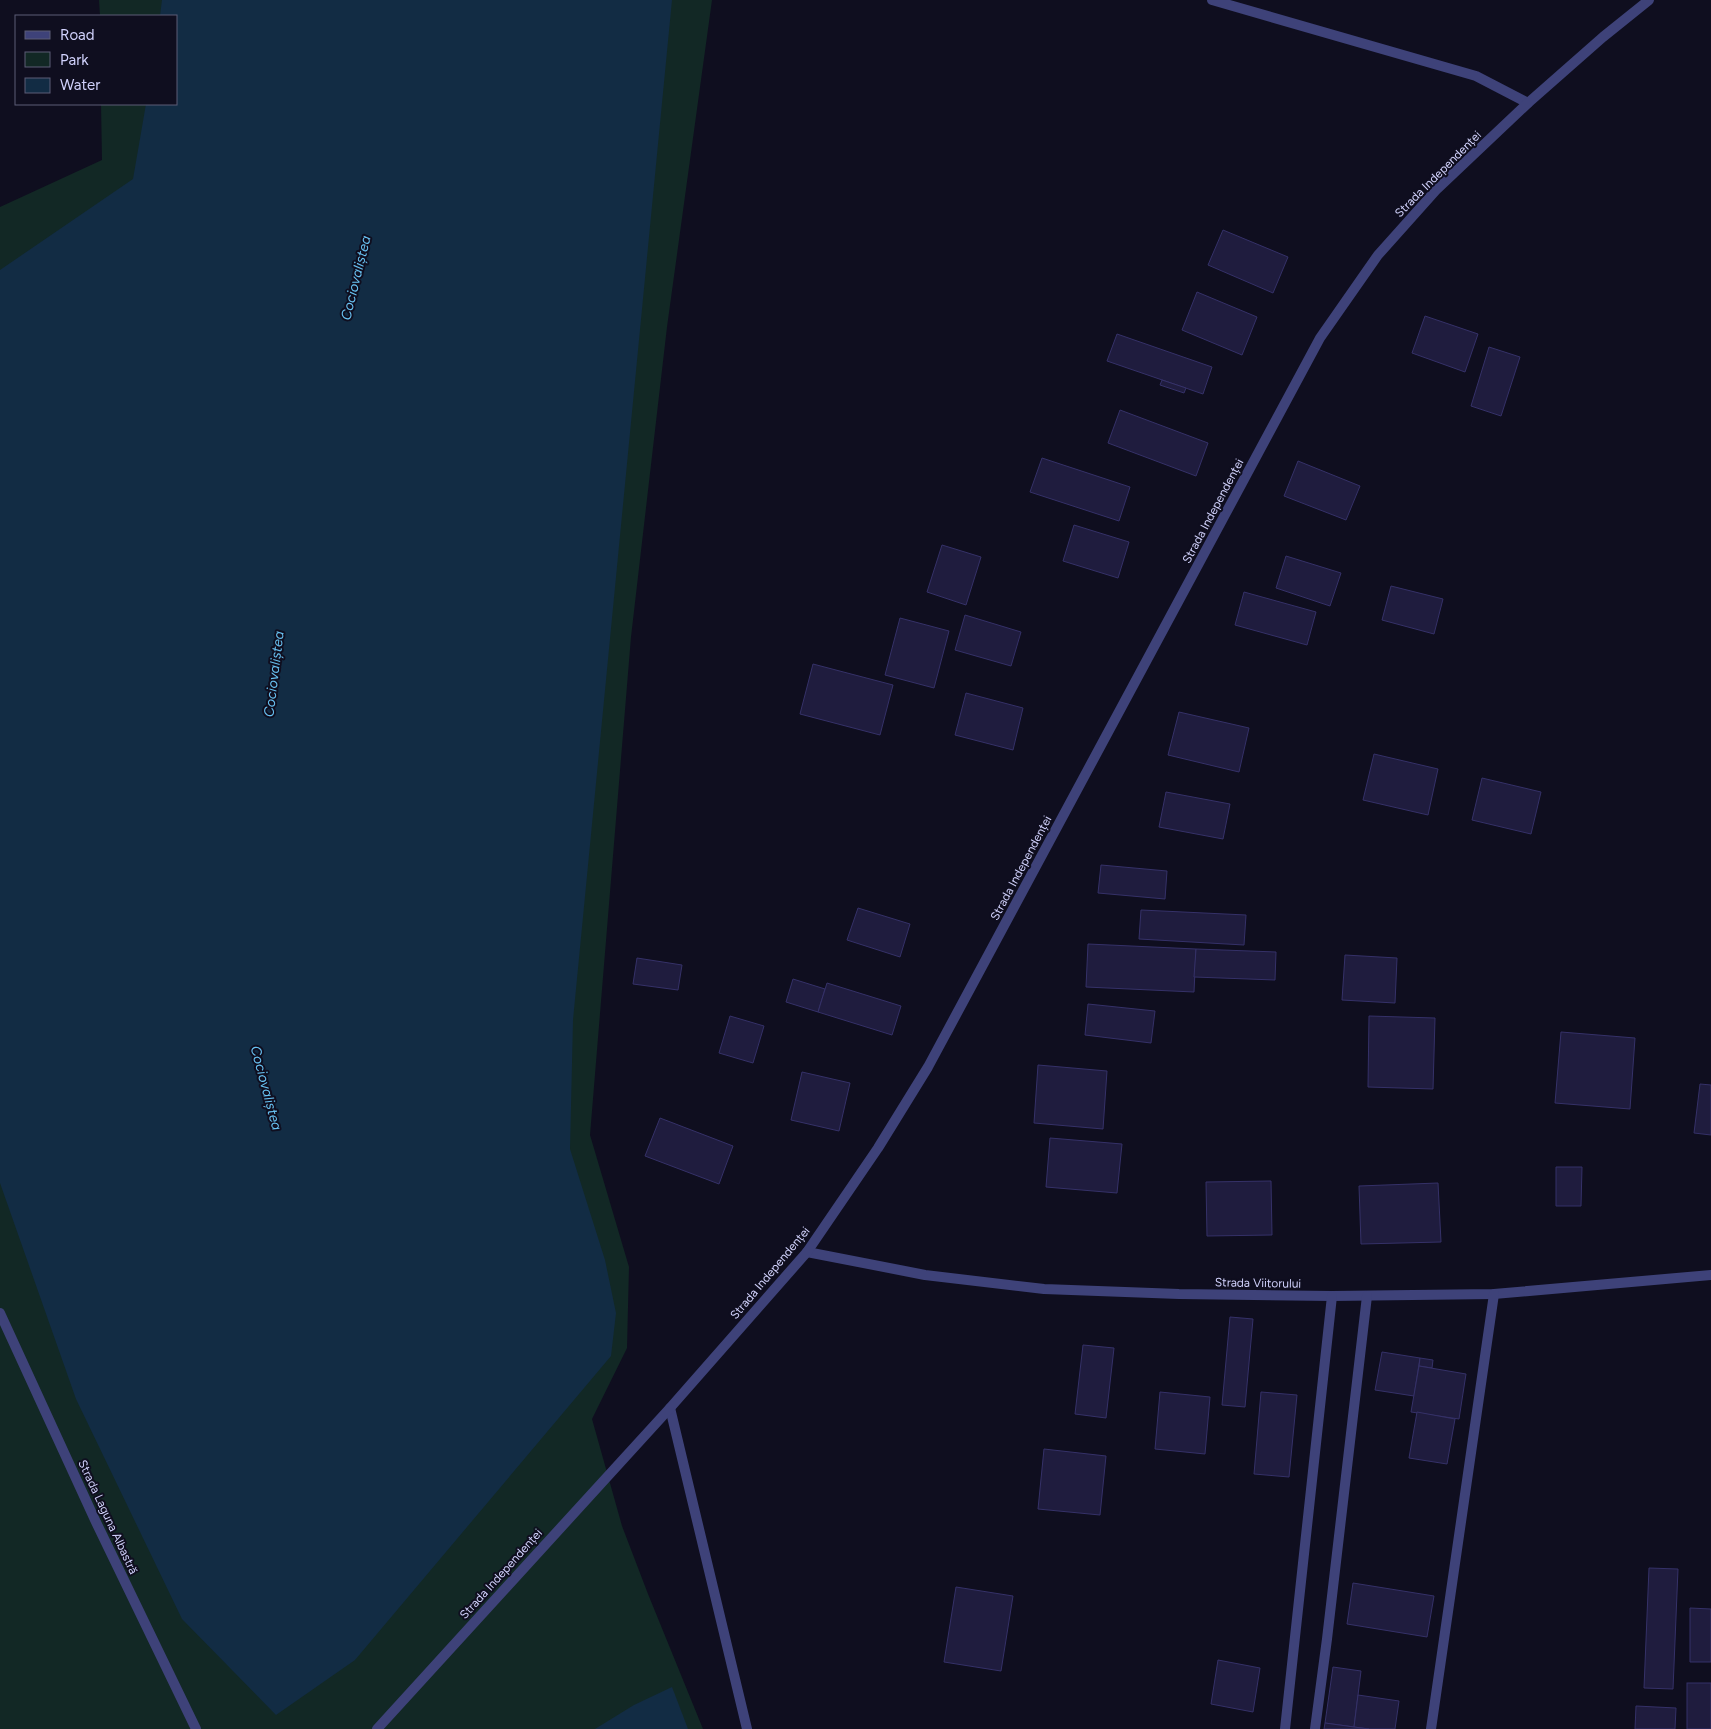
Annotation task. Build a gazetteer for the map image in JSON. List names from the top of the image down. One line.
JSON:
{"streets":{"street":["Strada Independenței","Strada Viitorului","Strada Laguna Albastră"]},"crossings":[["Strada Independenței","Strada Viitorului"]],"water":["Cociovaliștea"],"legend":["Road","Park","Water"]}
